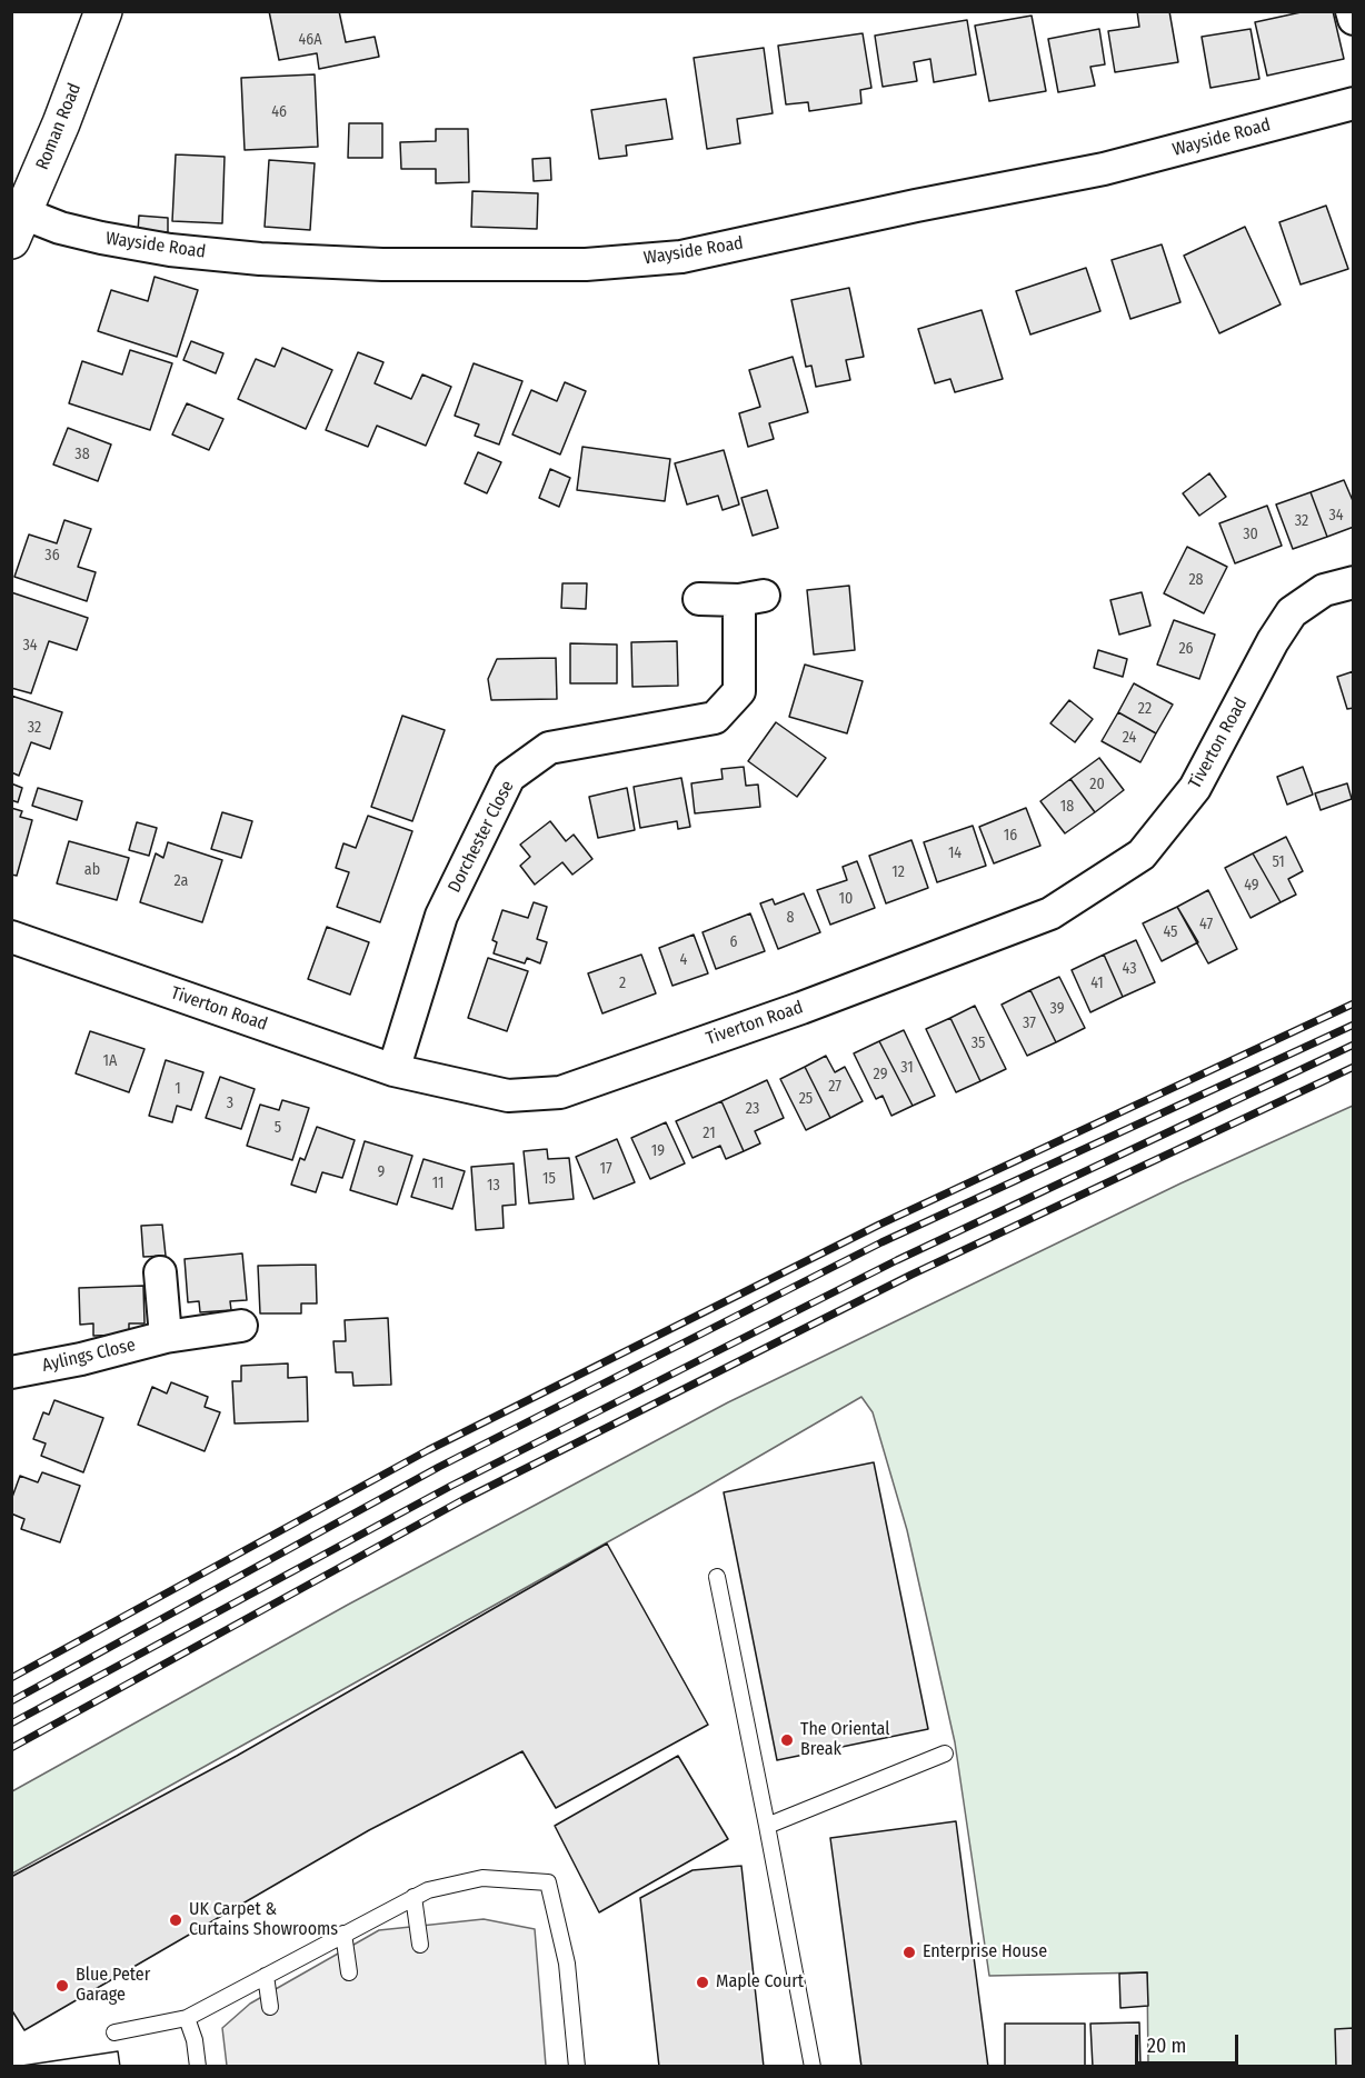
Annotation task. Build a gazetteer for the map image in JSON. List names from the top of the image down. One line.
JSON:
{"streets":{"street":["Roman Road","Wayside Road","Tiverton Road","Dorchester Close","Aylings Close"]},"crossings":[["Roman Road","Wayside Road"],["Tiverton Road","Dorchester Close"]],"places":["The Oriental Break","UK Carpet & Curtains Showrooms","Enterprise House","Maple Court","Blue Peter Garage"],"house_numbers":["46A","46","38","34","32","30","36","28","34","26","22","32","24","20","18","16","14","51","ab","12","2a","49","10","8","47","45","6","4","43","2","41","39","37","35","1A","31","29","27","1","25","3","23","5","21","19","17","9","15","11","13"],"scale_bar":"20 m"}
